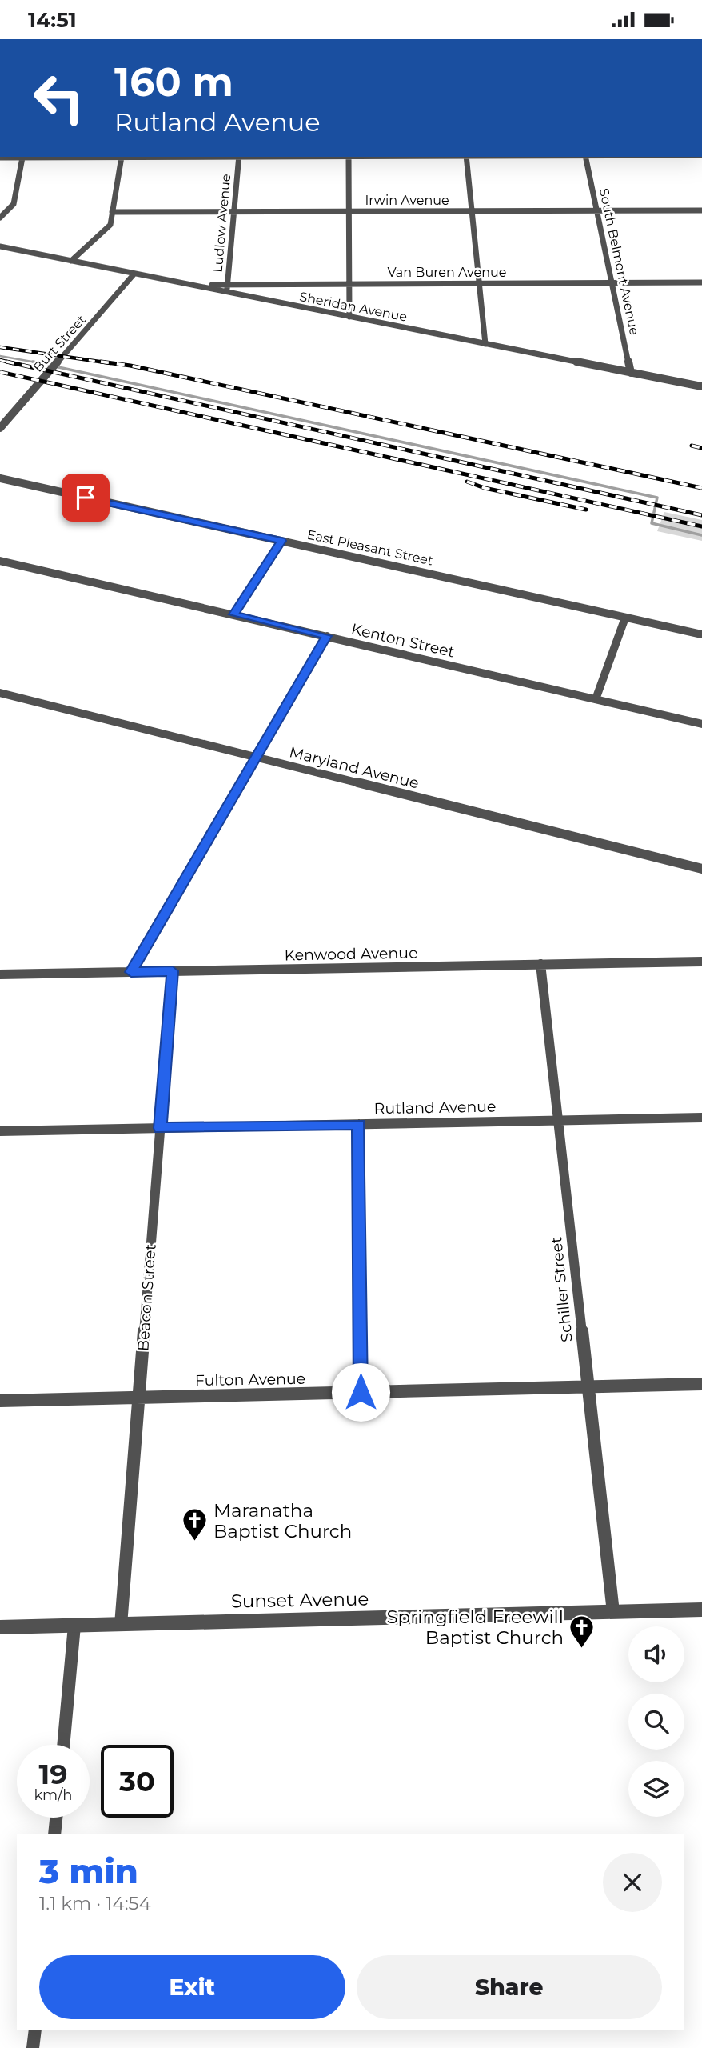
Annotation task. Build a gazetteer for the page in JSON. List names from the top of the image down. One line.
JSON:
{"streets":{"street":["Irwin Avenue","Ludlow Avenue","South Belmont Avenue","Van Buren Avenue","Sheridan Avenue","Burt Street","East Pleasant Street","Kenton Street","Maryland Avenue","Kenwood Avenue","Rutland Avenue","Schiller Street","Beacon Street","Fulton Avenue","Sunset Avenue"]},"crossings":[["Irwin Avenue","Ludlow Avenue"],["Irwin Avenue","South Belmont Avenue"],["Ludlow Avenue","Van Buren Avenue"],["Ludlow Avenue","Sheridan Avenue"],["South Belmont Avenue","Van Buren Avenue"],["South Belmont Avenue","Sheridan Avenue"],["Van Buren Avenue","Sheridan Avenue"],["Sheridan Avenue","Burt Street"],["Kenwood Avenue","Schiller Street"],["Kenwood Avenue","Beacon Street"],["Rutland Avenue","Schiller Street"],["Rutland Avenue","Beacon Street"],["Schiller Street","Fulton Avenue"],["Schiller Street","Sunset Avenue"],["Beacon Street","Fulton Avenue"],["Beacon Street","Sunset Avenue"]],"places":{"church":["Maranatha Baptist Church","Springfield Freewill Baptist Church"]},"page":{"status":"14:51","turn":["160 m","Rutland Avenue"],"speed":"19 km/h","limit":"30","heading":["3 min","1.1 km · 14:54"],"buttons":["Exit","Share"]}}
